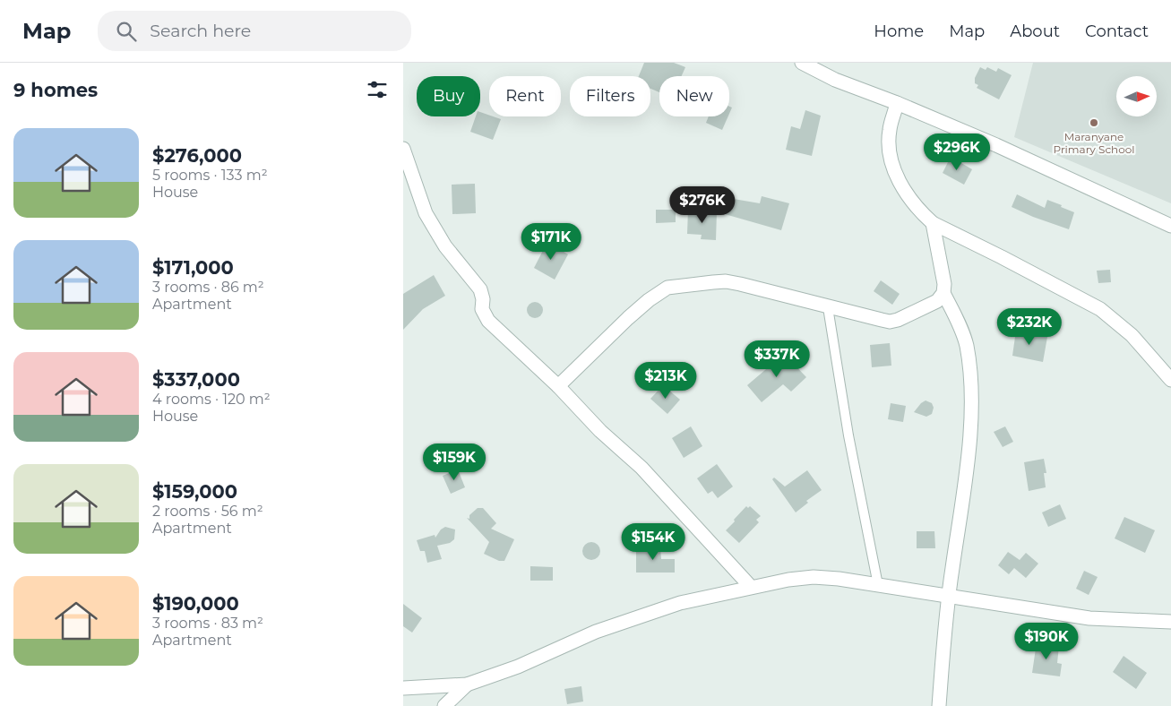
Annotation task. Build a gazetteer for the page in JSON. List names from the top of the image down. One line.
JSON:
{"places":["Maranyane Primary School"],"north":"right","page":{"header":"Map","search":"Search here","nav":["Home","Map","About","Contact"],"heading":"9 homes","chip":["Buy","Rent","Filters","New"],"list":[{"name":"$276,000","note":"5 rooms · 133 m² · House"},{"name":"$171,000","note":"3 rooms · 86 m² · Apartment"},{"name":"$337,000","note":"4 rooms · 120 m² · House"},{"name":"$159,000","note":"2 rooms · 56 m² · Apartment"},{"name":"$190,000","note":"3 rooms · 83 m² · Apartment"}],"price":["$296K","$276K","$171K","$232K","$337K","$213K","$159K","$154K","$190K"]}}
